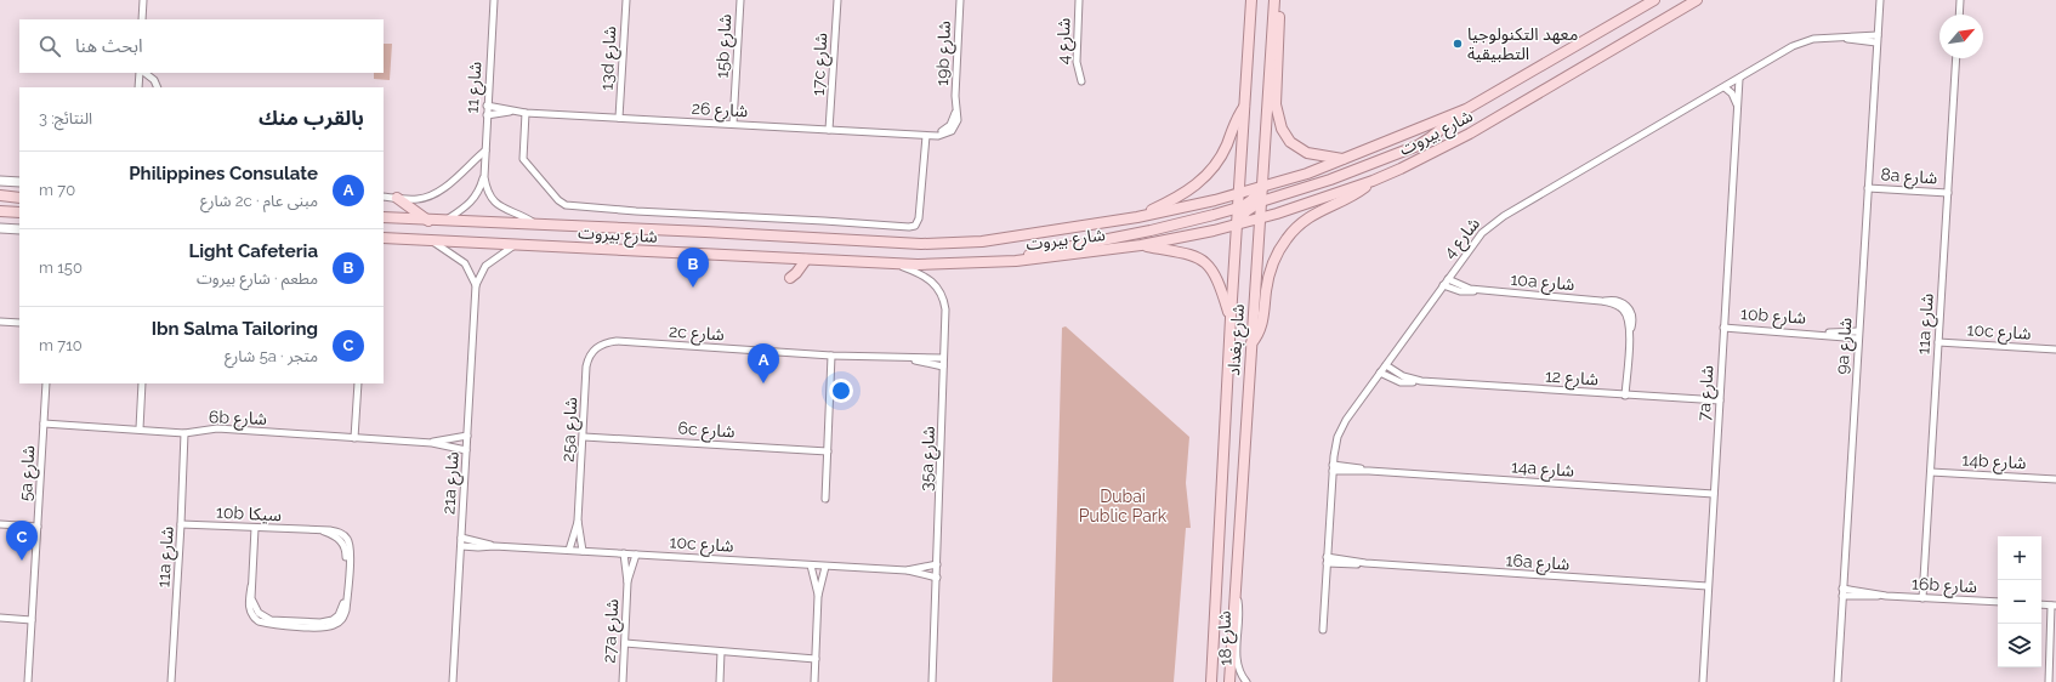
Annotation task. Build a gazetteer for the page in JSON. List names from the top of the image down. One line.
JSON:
{"streets":{"main road":["شارع بيروت","شارع بغداد"],"street":["شارع 4","15b شارع","19b شارع","13d شارع","17c شارع","شارع 11","شارع 26","8a شارع","10a شارع","10b شارع","11a شارع","10c شارع","2c شارع","9a شارع","شارع 12","7a شارع","6b شارع","25a شارع","6c شارع","35a شارع","14b شارع","14a شارع","5a شارع","21a شارع","10b سيكا","16a شارع","16b شارع","27a شارع","شارع 18"]},"crossings":[["شارع 4","10a شارع"],["شارع 4","9a شارع"],["شارع 4","شارع 12"],["شارع 4","7a شارع"],["شارع 4","14a شارع"],["شارع 4","16a شارع"],["15b شارع","شارع 26"],["19b شارع","شارع 26"],["13d شارع","شارع 26"],["17c شارع","شارع 26"],["شارع 11","شارع 26"],["شارع 11","شارع بيروت"],["شارع بيروت","شارع بغداد"],["شارع بيروت","35a شارع"],["شارع بيروت","21a شارع"],["8a شارع","11a شارع"],["8a شارع","9a شارع"],["10a شارع","شارع 12"],["10b شارع","9a شارع"],["10b شارع","7a شارع"],["11a شارع","10c شارع"],["11a شارع","6b شارع"],["11a شارع","14b شارع"],["11a شارع","10b سيكا"],["11a شارع","16b شارع"],["10c شارع","25a شارع"],["10c شارع","35a شارع"],["10c شارع","21a شارع"],["10c شارع","27a شارع"],["2c شارع","25a شارع"],["2c شارع","35a شارع"],["شارع بغداد","شارع 18"],["9a شارع","16b شارع"],["شارع 12","7a شارع"],["7a شارع","14a شارع"],["7a شارع","16a شارع"],["6b شارع","5a شارع"],["6b شارع","21a شارع"],["25a شارع","6c شارع"]],"parks":["Dubai Public Park"],"places":["معهد التكنولوجيا التطبيقية"],"north":"top right","page":{"search":"ابحث هنا","heading":["بالقرب منك","النتائج: 3"],"list":[{"mark":"A","name":"Philippines Consulate","note":"مبنى عام · 2c شارع","value":"70 m"},{"mark":"B","name":"Light Cafeteria","note":"مطعم · شارع بيروت","value":"150 m"},{"mark":"C","name":"Ibn Salma Tailoring","note":"متجر · 5a شارع","value":"710 m"}],"pins":["B","A","C"],"map_buttons":["+","−"]}}
